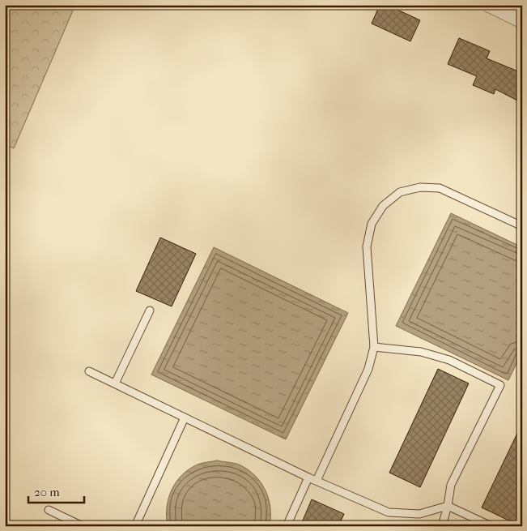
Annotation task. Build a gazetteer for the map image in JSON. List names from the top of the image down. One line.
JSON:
{"scale_bar":"20 m"}
